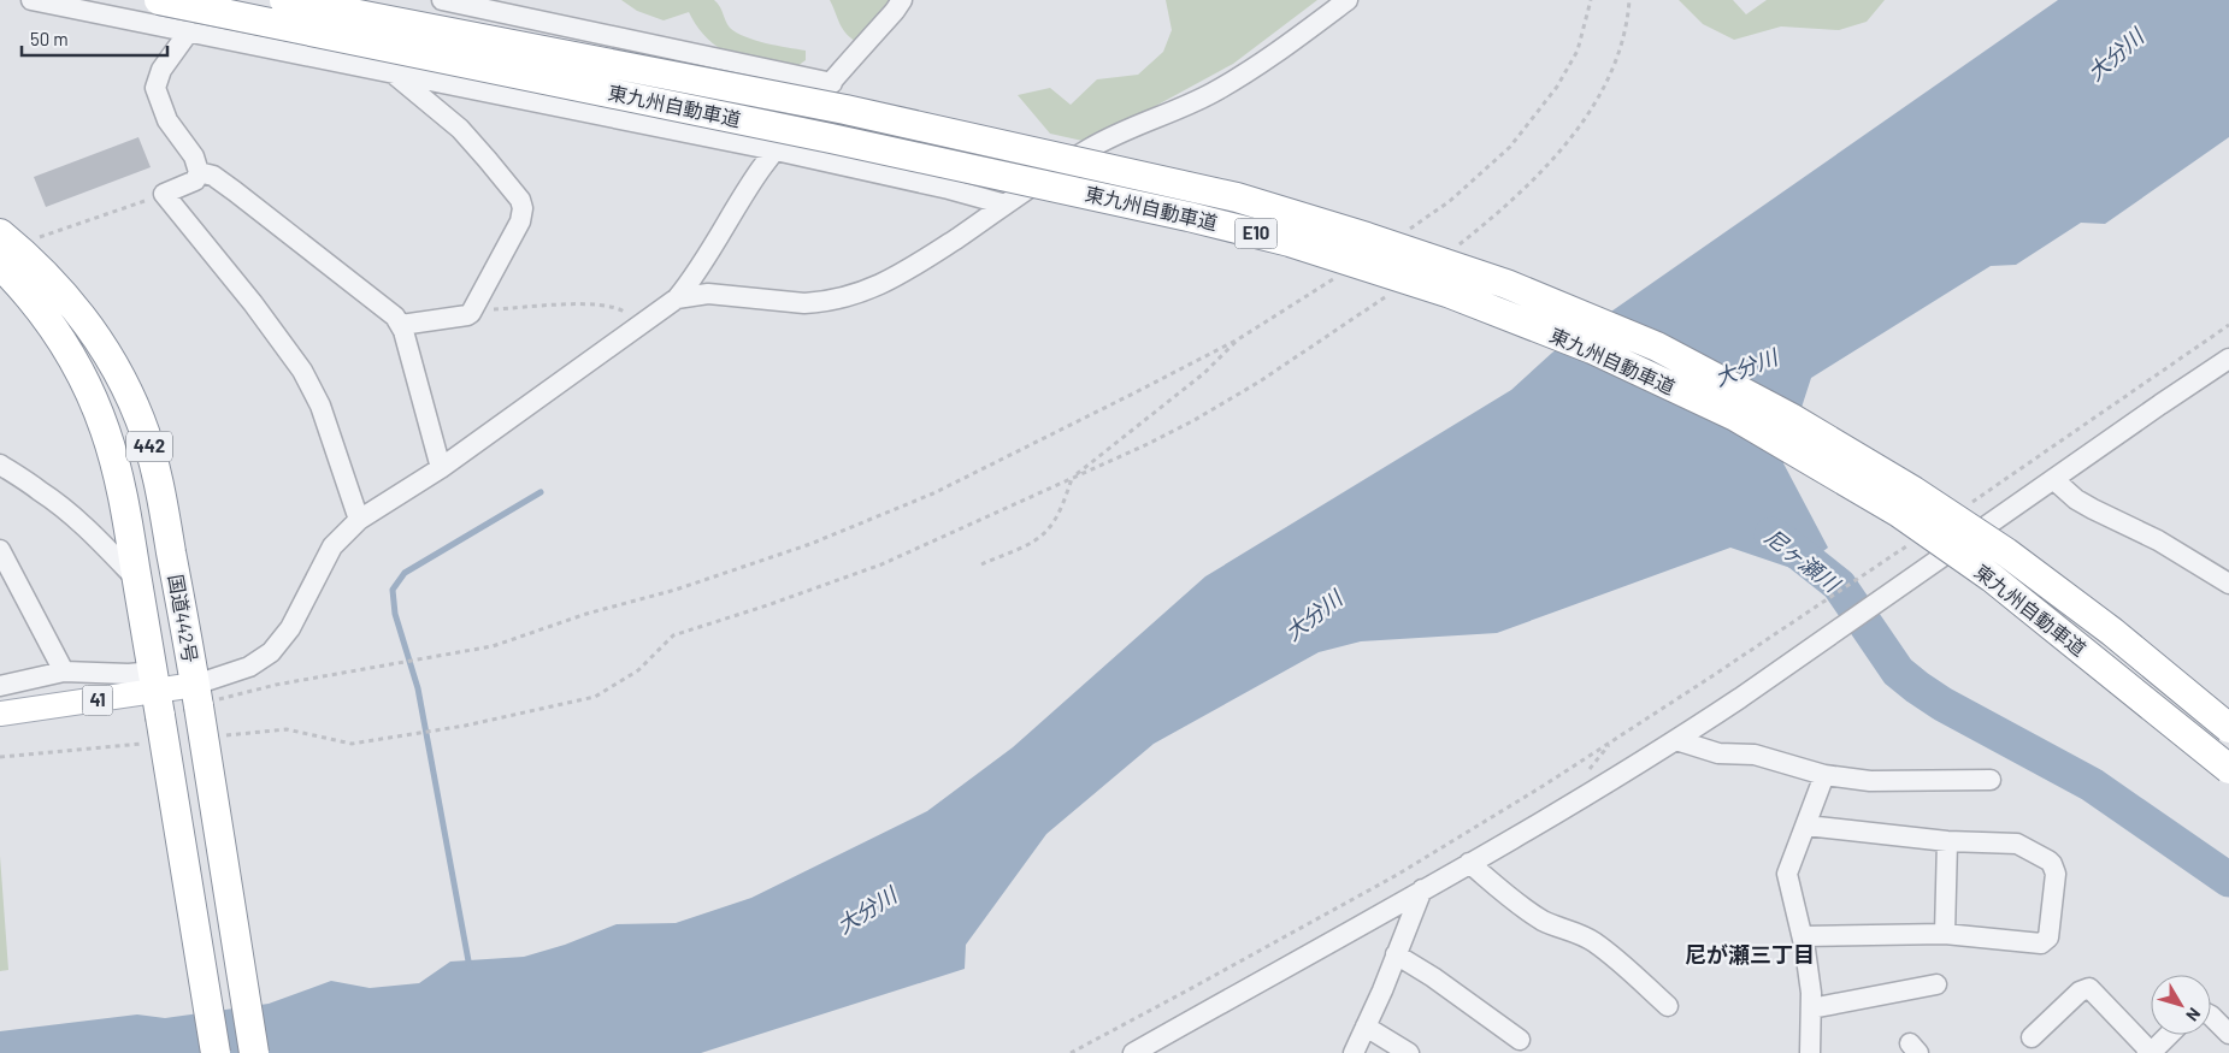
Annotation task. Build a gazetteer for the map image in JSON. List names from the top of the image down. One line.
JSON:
{"streets":{"highway":["東九州自動車道","E10","442","国道442号"],"main road":["41"]},"crossings":[["国道442号","41"]],"districts":["尼が瀬三丁目"],"water":["大分川","尼ヶ瀬川"],"scale_bar":"50 m","north":"bottom right"}
